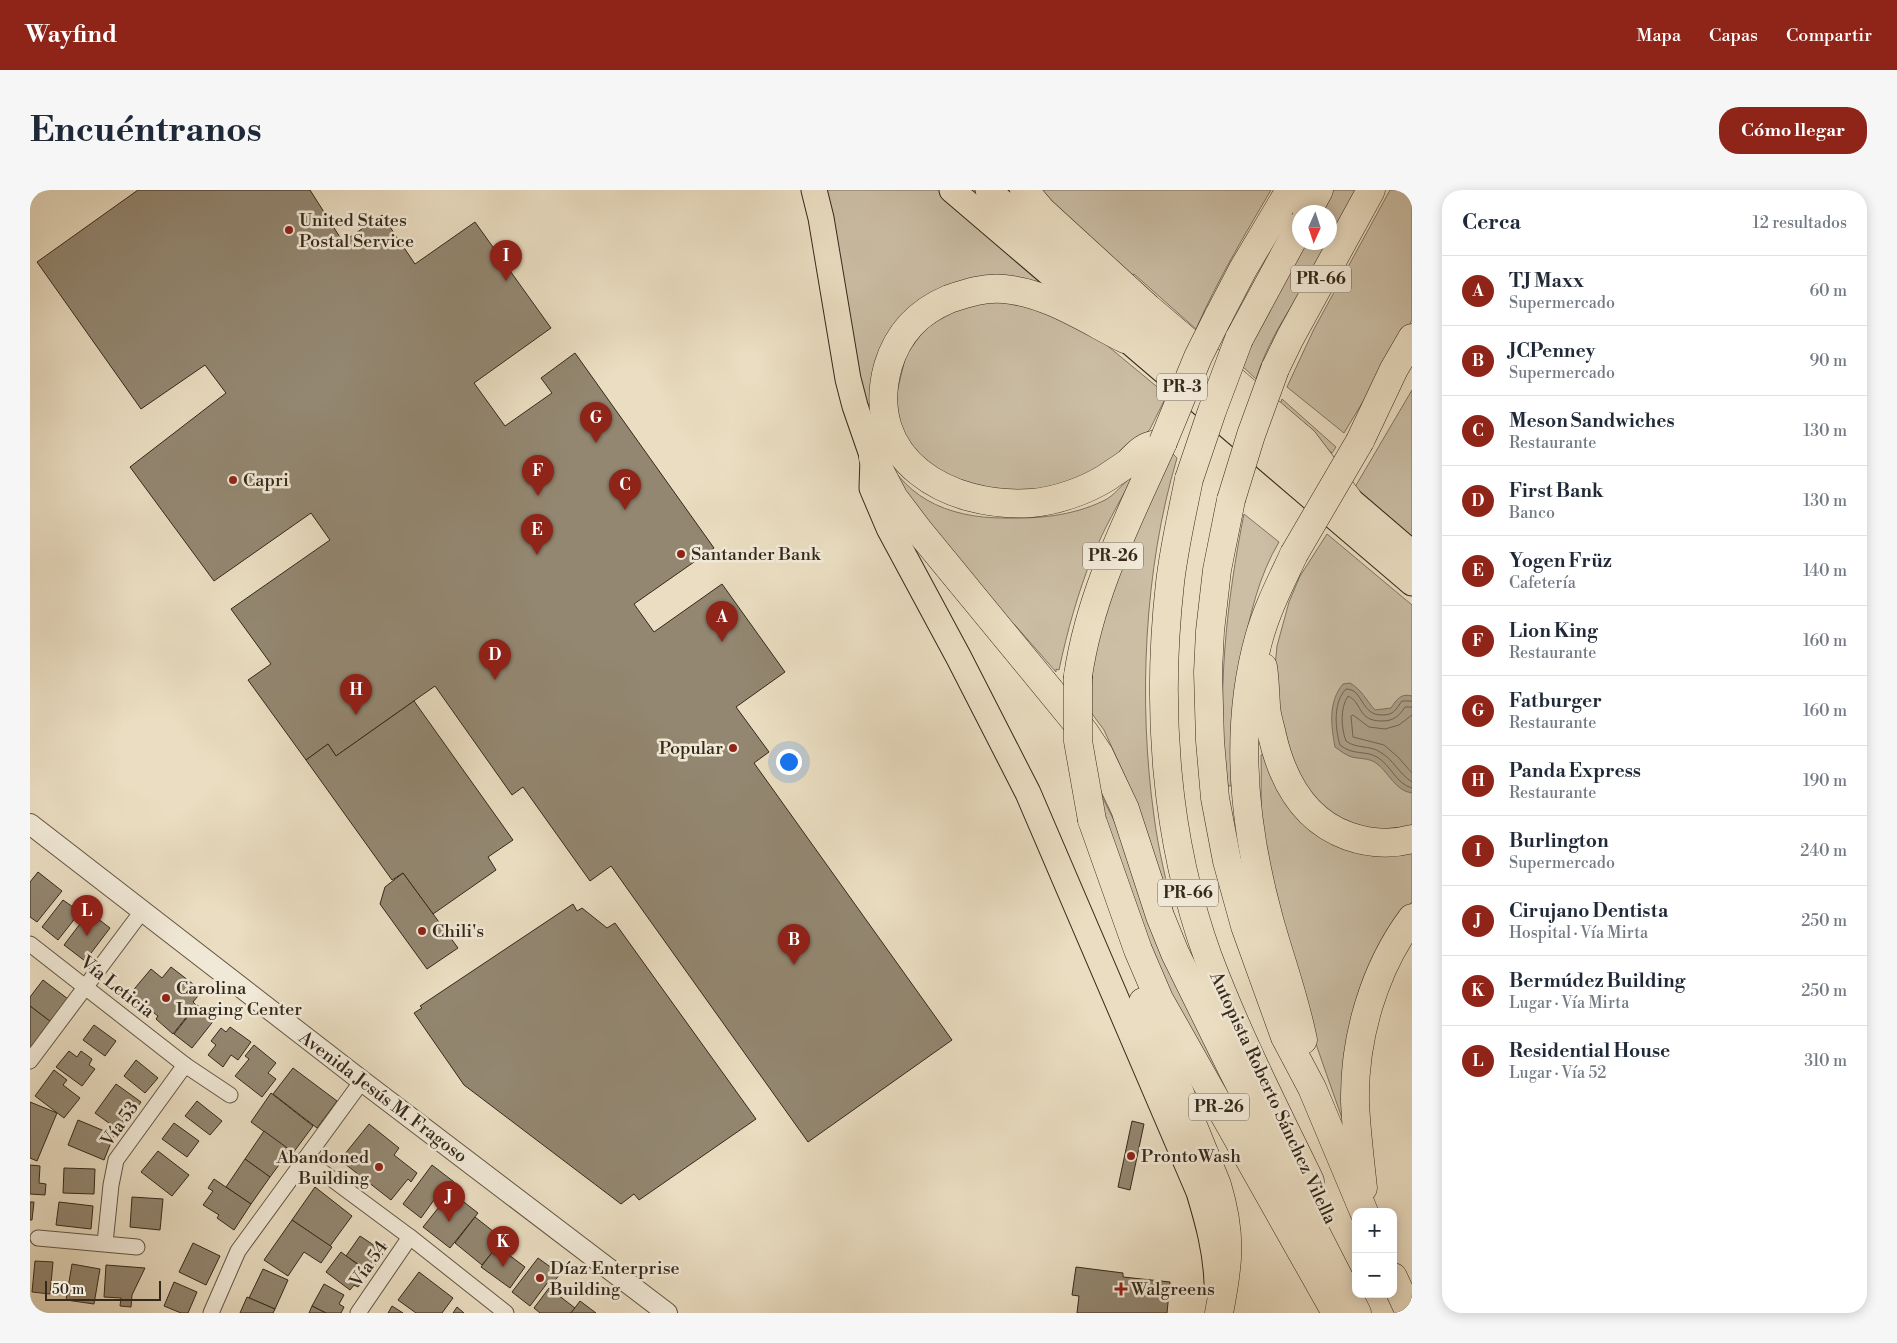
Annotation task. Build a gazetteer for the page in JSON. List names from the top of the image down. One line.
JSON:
{"streets":{"highway":["PR-66","PR-3","PR-26","Autopista Roberto Sánchez Vilella"],"street":["Vía Leticia","Avenida Jesús M. Fragoso","Vía 53","Vía 54"]},"crossings":[["Vía Leticia","Vía 53"]],"places":{"other":["United States Postal Service","Capri","Santander Bank","Popular","Chili's","Carolina Imaging Center","ProntoWash","Abandoned Building","Díaz Enterprise Building"],"health":["Walgreens"]},"scale_bar":"50 m","north":"bottom","page":{"header":"Wayfind","nav":["Mapa","Capas","Compartir"],"buttons":"Cómo llegar","title":"Encuéntranos","heading":["Cerca","12 resultados"],"pins":["I","G","F","C","E","A","D","H","L","B","J","K"],"list":[{"mark":"A","name":"TJ Maxx","note":"Supermercado","value":"60 m"},{"mark":"B","name":"JCPenney","note":"Supermercado","value":"90 m"},{"mark":"C","name":"Meson Sandwiches","note":"Restaurante","value":"130 m"},{"mark":"D","name":"First Bank","note":"Banco","value":"130 m"},{"mark":"E","name":"Yogen Früz","note":"Cafetería","value":"140 m"},{"mark":"F","name":"Lion King","note":"Restaurante","value":"160 m"},{"mark":"G","name":"Fatburger","note":"Restaurante","value":"160 m"},{"mark":"H","name":"Panda Express","note":"Restaurante","value":"190 m"},{"mark":"I","name":"Burlington","note":"Supermercado","value":"240 m"},{"mark":"J","name":"Cirujano Dentista","note":"Hospital · Vía Mirta","value":"250 m"},{"mark":"K","name":"Bermúdez Building","note":"Lugar · Vía Mirta","value":"250 m"},{"mark":"L","name":"Residential House","note":"Lugar · Vía 52","value":"310 m"}],"map_buttons":["+","−"],"scale":"50 m"}}
